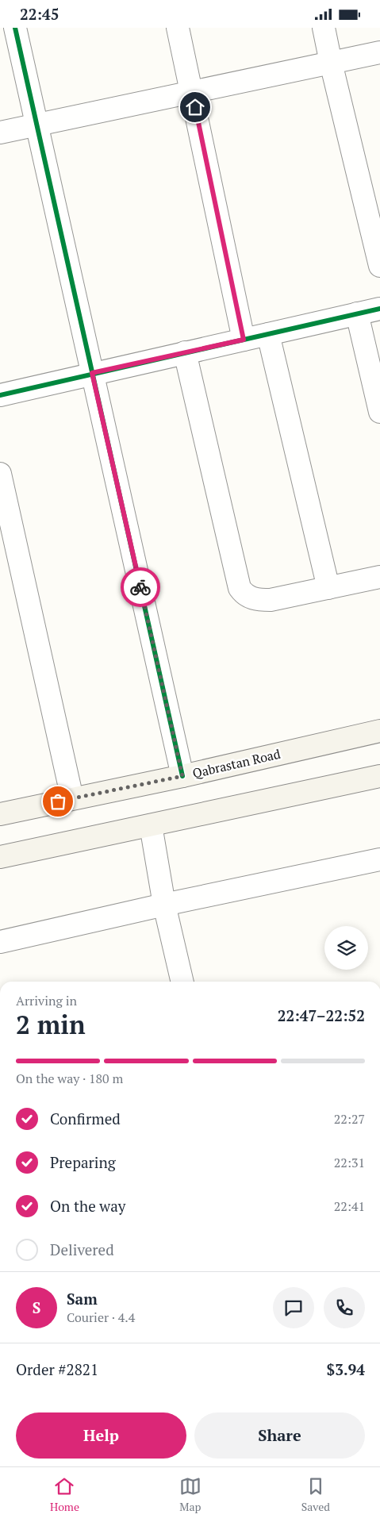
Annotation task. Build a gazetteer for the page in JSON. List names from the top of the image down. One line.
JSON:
{"streets":{"main road":["Qabrastan Road"]},"page":{"status":"22:45","heading":["2 min","Arriving in","22:47–22:52"],"panel":["Sam","Courier · 4.4","Order #2821","$3.94"],"bar":"On the way · 180 m","list":[["Confirmed","22:27"],["Preparing","22:31"],["On the way","22:41"],"Delivered"],"round":"S","buttons":["Help","Share"],"tabs":["Home","Map","Saved"]}}
